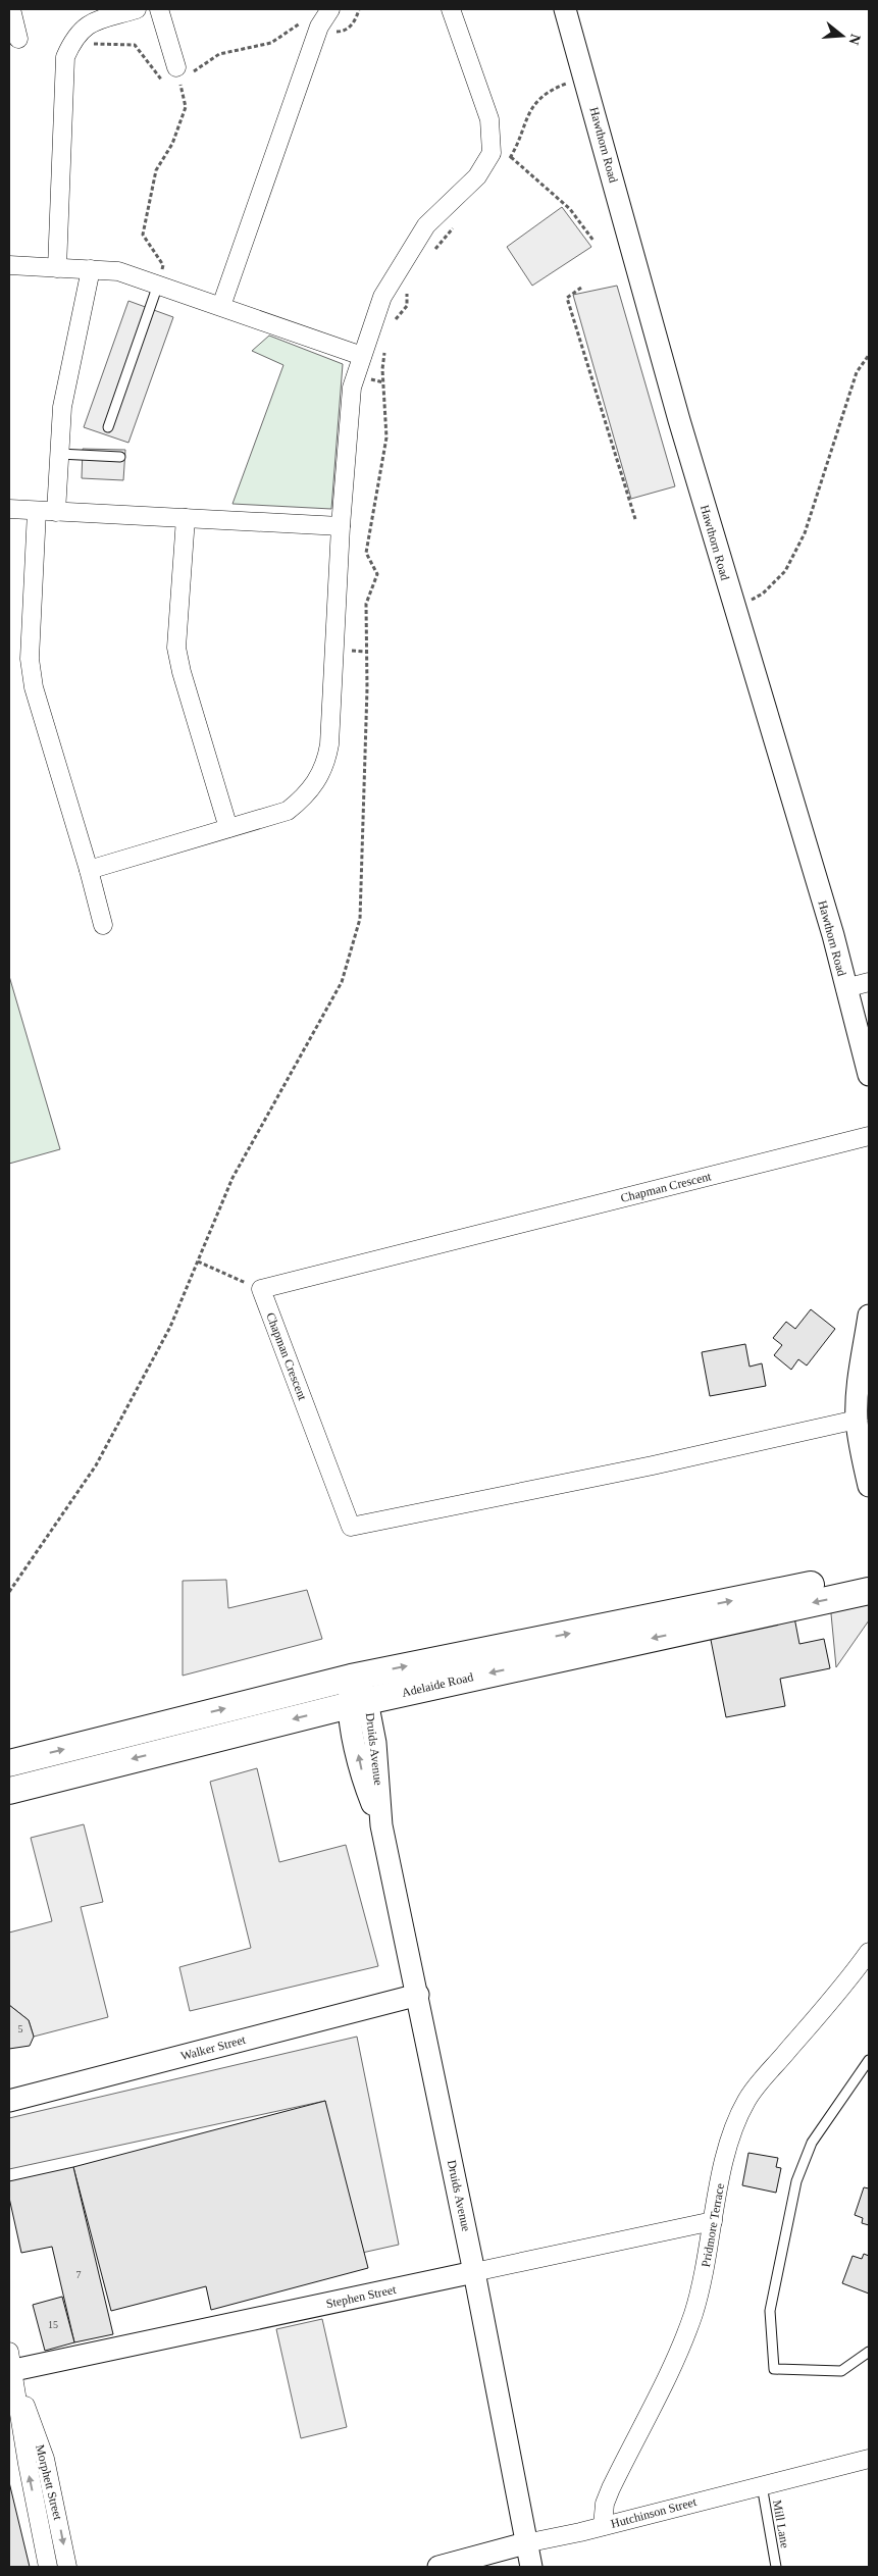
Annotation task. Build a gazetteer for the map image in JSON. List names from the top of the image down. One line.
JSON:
{"streets":{"main road":["Adelaide Road"],"street":["Hawthorn Road","Chapman Crescent","Druids Avenue","Walker Street","Pridmore Terrace","Stephen Street","Morphett Street","Hutchinson Street"],"lane":["Mill Lane"]},"crossings":[["Adelaide Road","Druids Avenue"],["Druids Avenue","Walker Street"],["Druids Avenue","Stephen Street"],["Druids Avenue","Hutchinson Street"],["Pridmore Terrace","Stephen Street"],["Pridmore Terrace","Hutchinson Street"],["Stephen Street","Morphett Street"],["Hutchinson Street","Mill Lane"]],"house_numbers":["5","7","15"],"north":"right"}
